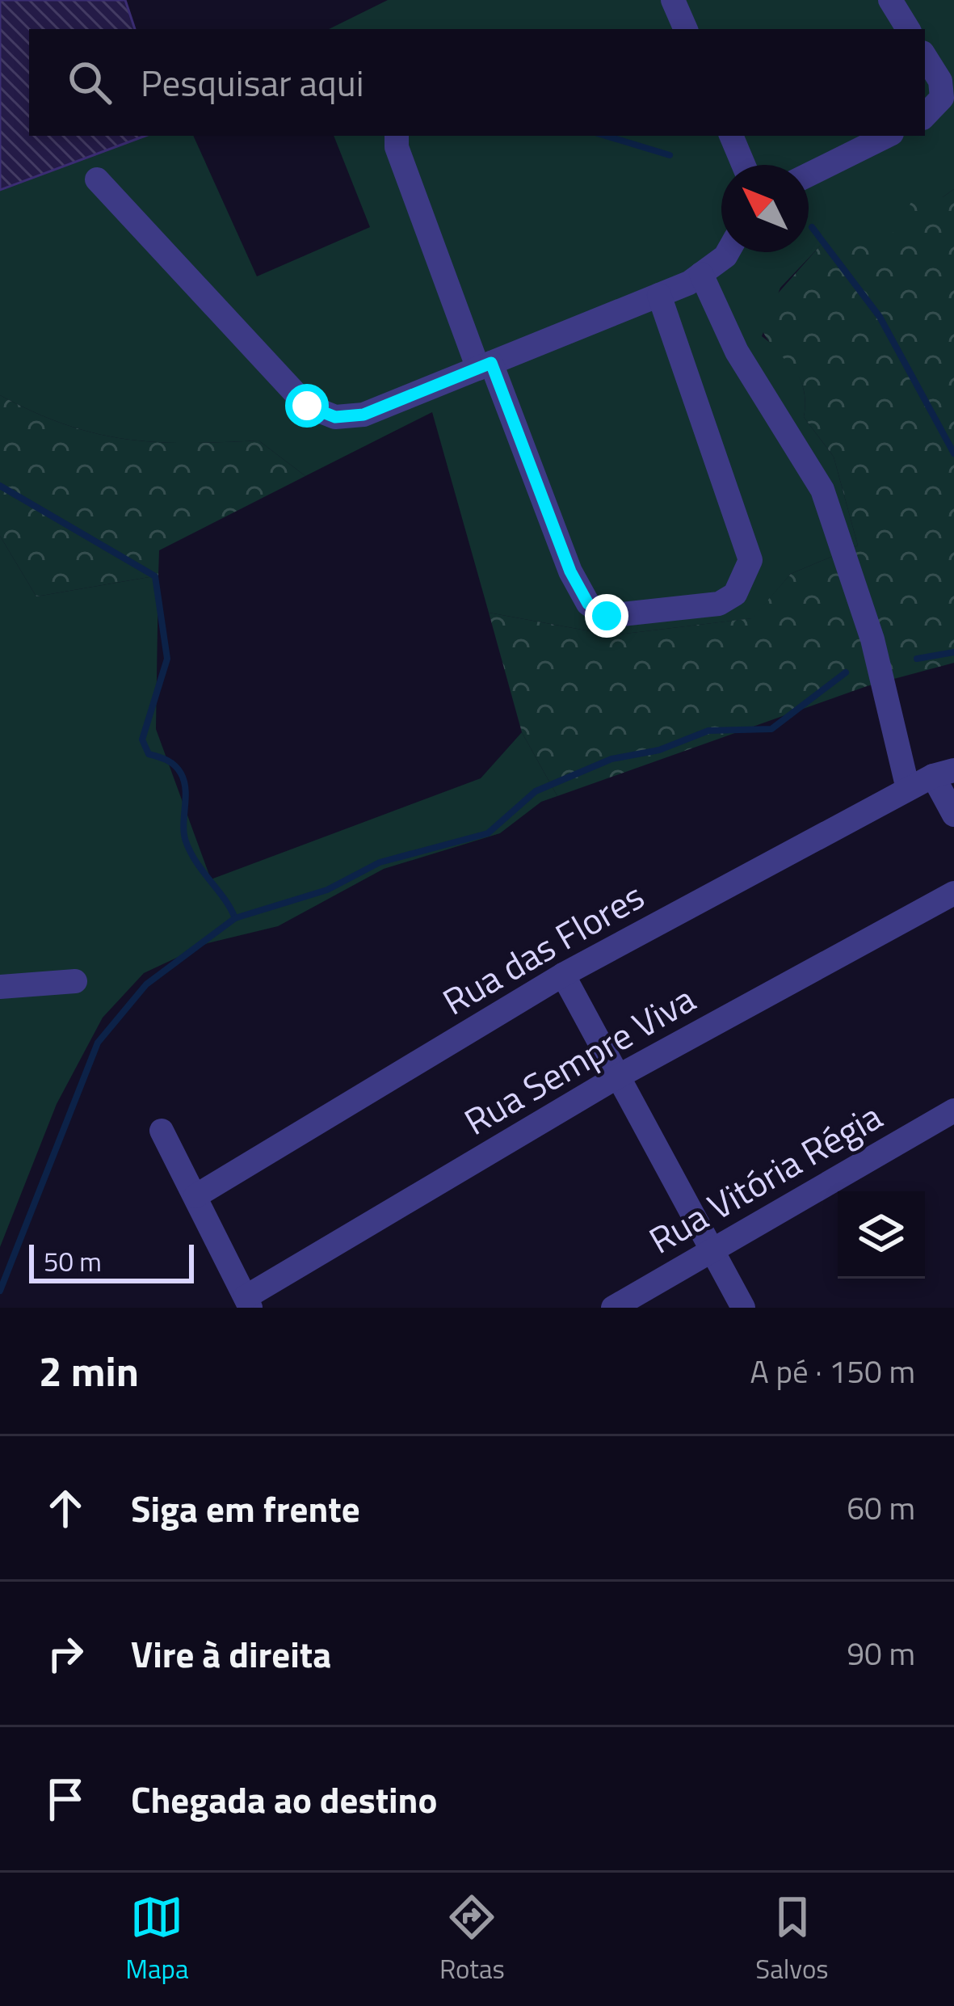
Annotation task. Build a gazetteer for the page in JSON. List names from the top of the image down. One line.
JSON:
{"streets":{"street":["Rua das Flores","Rua Sempre Viva","Rua Vitória Régia"]},"scale_bar":"50 m","north":"top left","page":{"search":"Pesquisar aqui","scale":"50 m","heading":["2 min","A pé · 150 m"],"list":[["Siga em frente","60 m"],["Vire à direita","90 m"],"Chegada ao destino"],"nav":["Mapa","Rotas","Salvos"]}}
